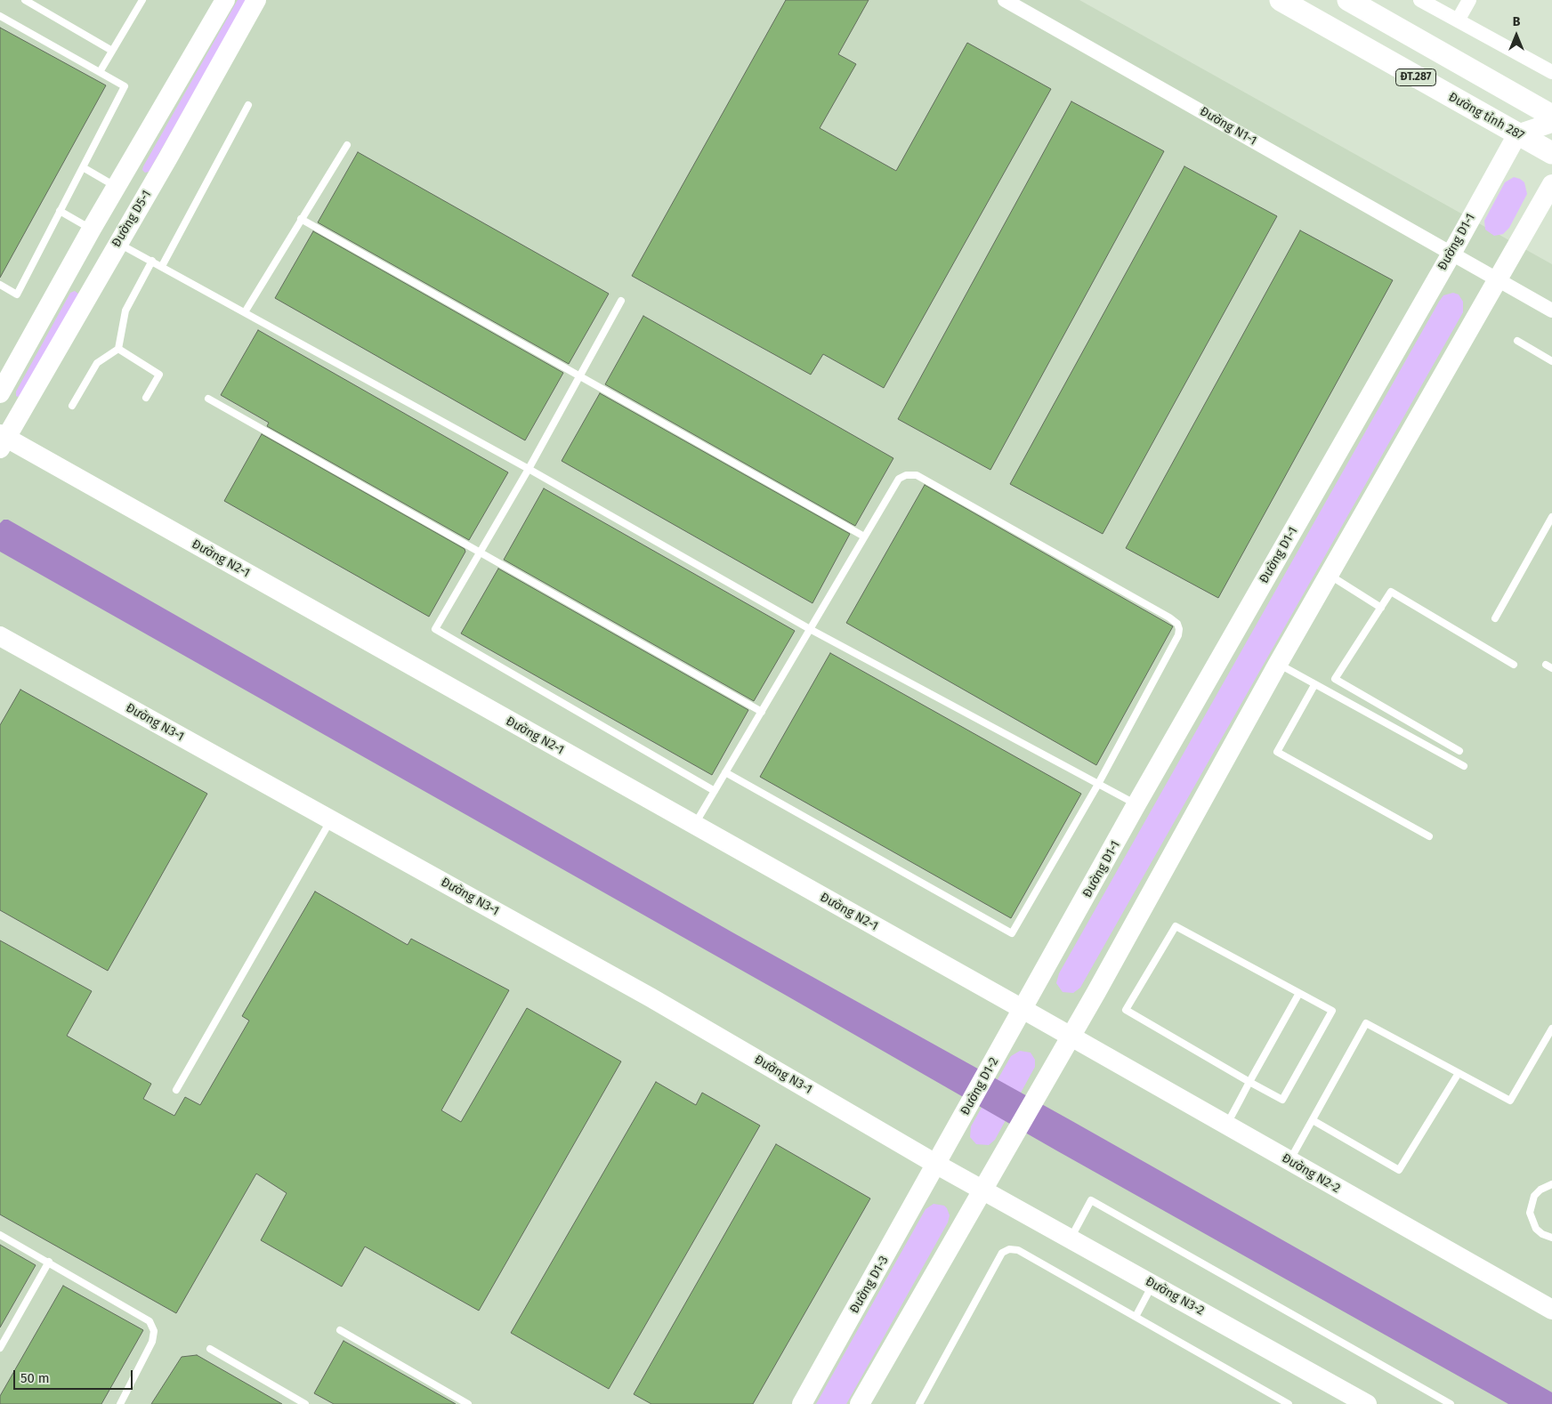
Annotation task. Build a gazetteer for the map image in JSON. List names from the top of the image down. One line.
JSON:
{"streets":{"main road":["ĐT.287","Đường tỉnh 287"],"street":["Đường N1-1","Đường D5-1","Đường D1-1","Đường N2-1","Đường N3-1","Đường D1-2","Đường N2-2","Đường D1-3","Đường N3-2"]},"crossings":[["Đường tỉnh 287","Đường D1-1"],["Đường N1-1","Đường D1-1"],["Đường D5-1","Đường N2-1"],["Đường D1-1","Đường N2-1"],["Đường D1-1","Đường D1-2"],["Đường N2-1","Đường D1-2"],["Đường N2-1","Đường N2-2"],["Đường N3-1","Đường D1-2"],["Đường N3-1","Đường D1-3"],["Đường N3-1","Đường N3-2"],["Đường D1-2","Đường D1-3"]],"scale_bar":"50 m","north":"top"}
